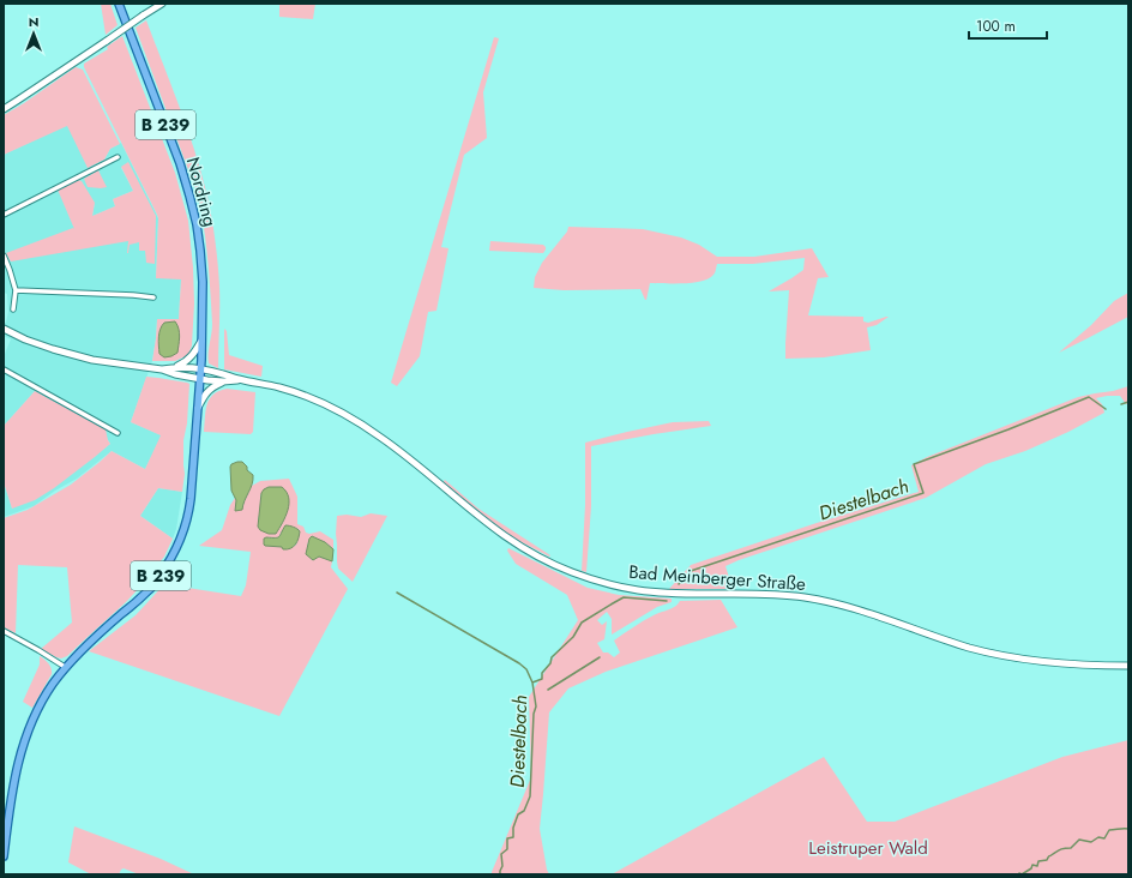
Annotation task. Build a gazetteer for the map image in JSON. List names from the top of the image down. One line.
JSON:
{"streets":{"main road":["B 239","Nordring"],"street":["Bad Meinberger Straße"]},"crossings":[["B 239","Nordring"],["B 239","Bad Meinberger Straße"]],"water":["Diestelbach"],"parks":["Leistruper Wald"],"scale_bar":"100 m","north":"top"}
